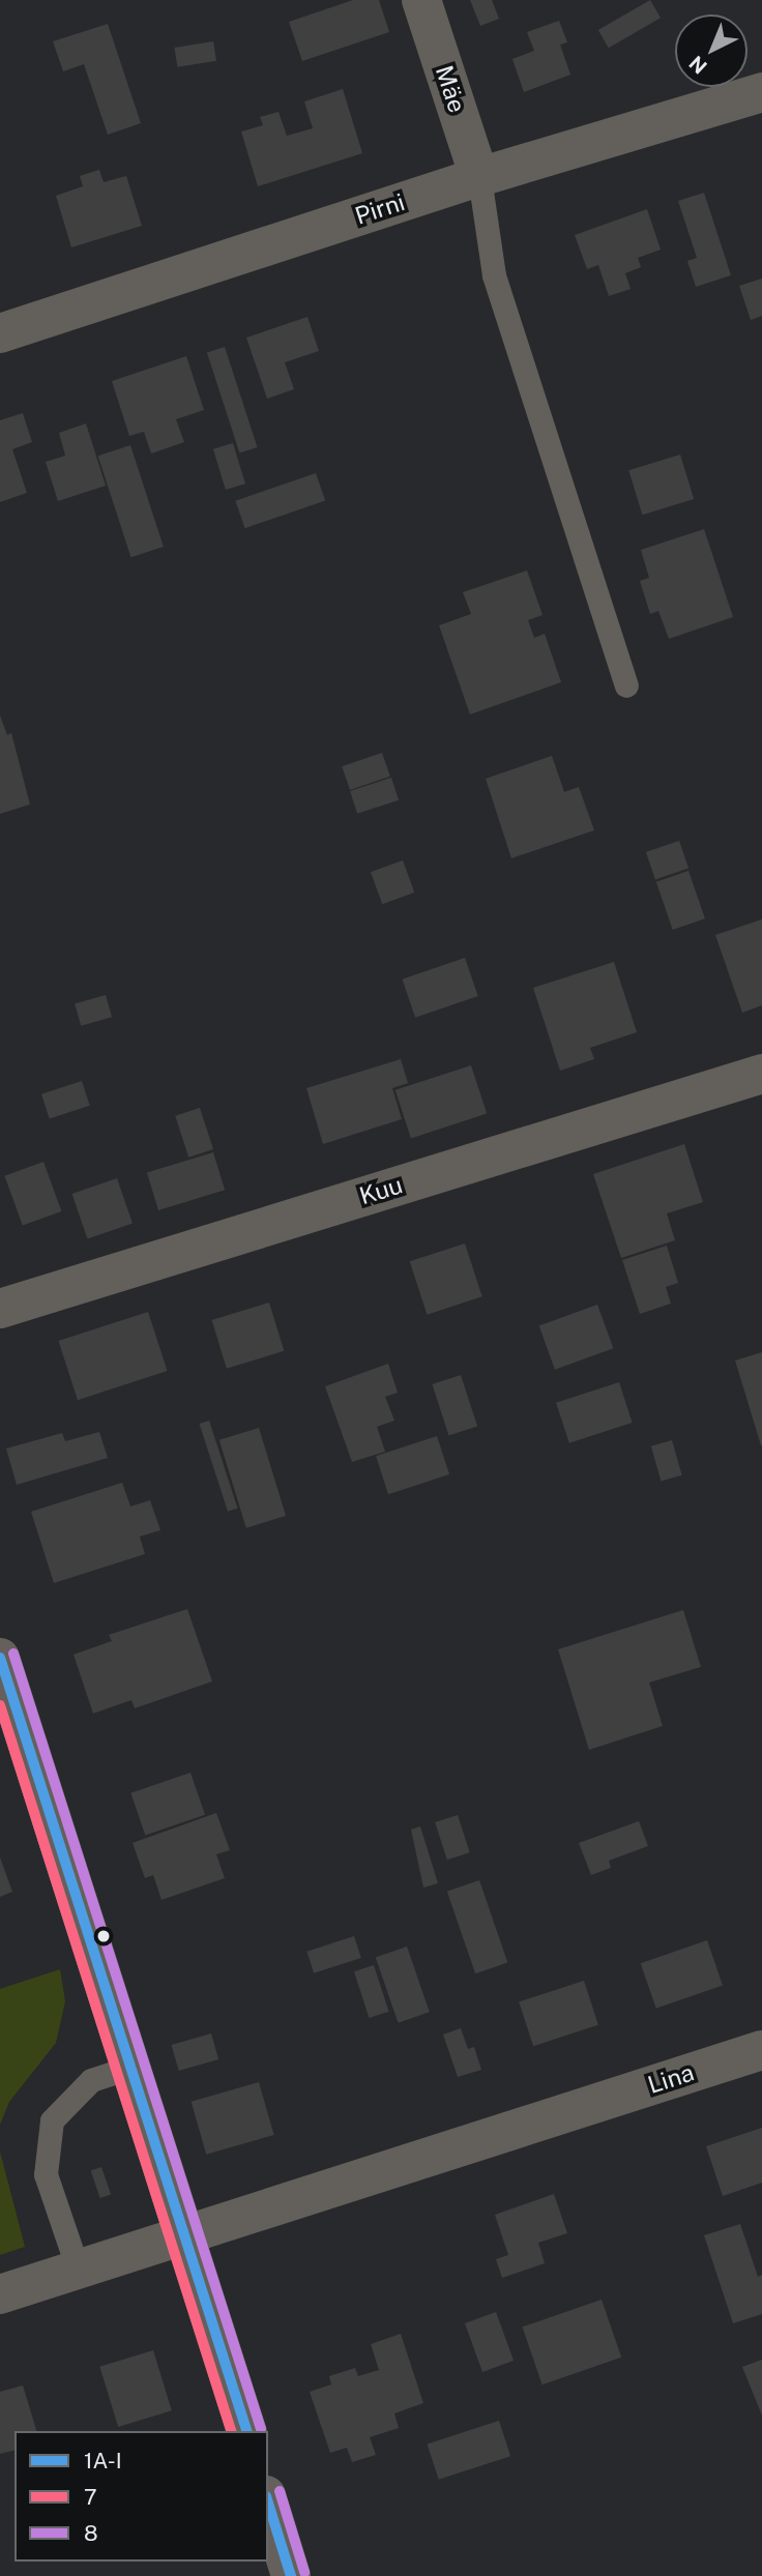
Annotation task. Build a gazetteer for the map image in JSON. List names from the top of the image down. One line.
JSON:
{"streets":{"street":["Mäe","Pirni","Kuu","Lina"]},"crossings":[["Mäe","Pirni"]],"lines":["transit line 8","transit line 1A-I","transit line 7"],"legend":["1A-I","7","8"],"north":"bottom left"}
